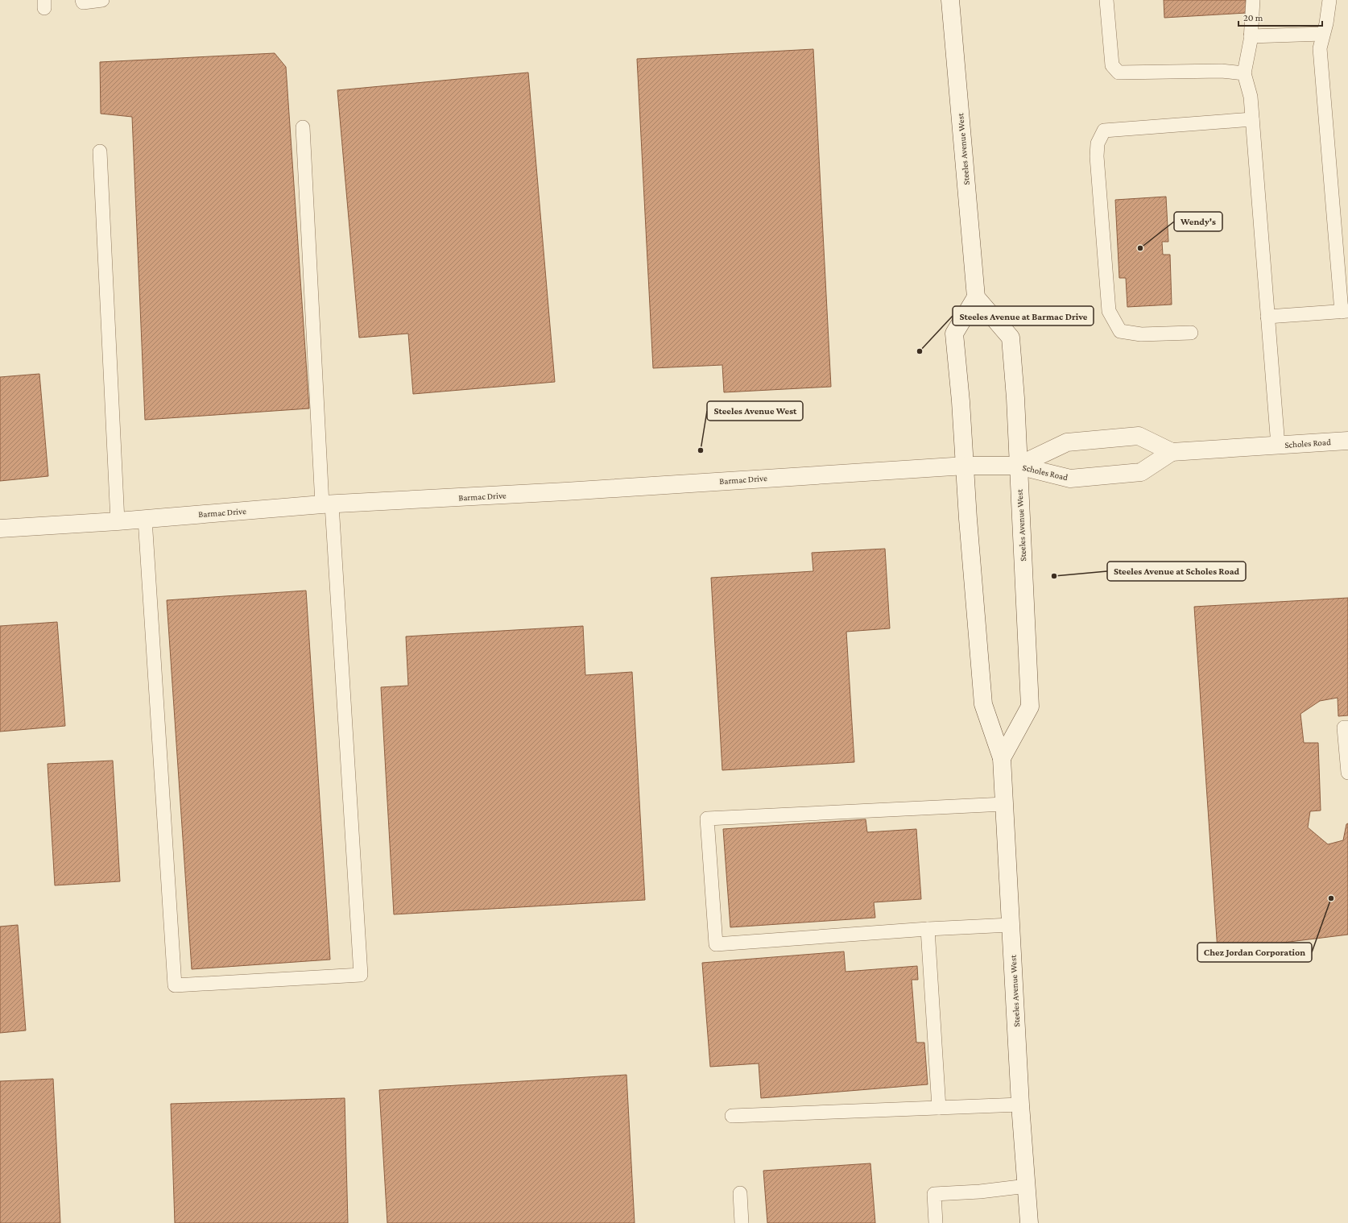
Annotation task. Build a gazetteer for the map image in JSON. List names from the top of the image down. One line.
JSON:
{"streets":{"main road":["Steeles Avenue West","Scholes Road","Barmac Drive"]},"crossings":[["Steeles Avenue West","Scholes Road"],["Steeles Avenue West","Barmac Drive"],["Scholes Road","Barmac Drive"]],"places":["Wendy's","Steeles Avenue at Barmac Drive","Steeles Avenue West","Steeles Avenue at Scholes Road","Chez Jordan Corporation"],"scale_bar":"20 m"}
